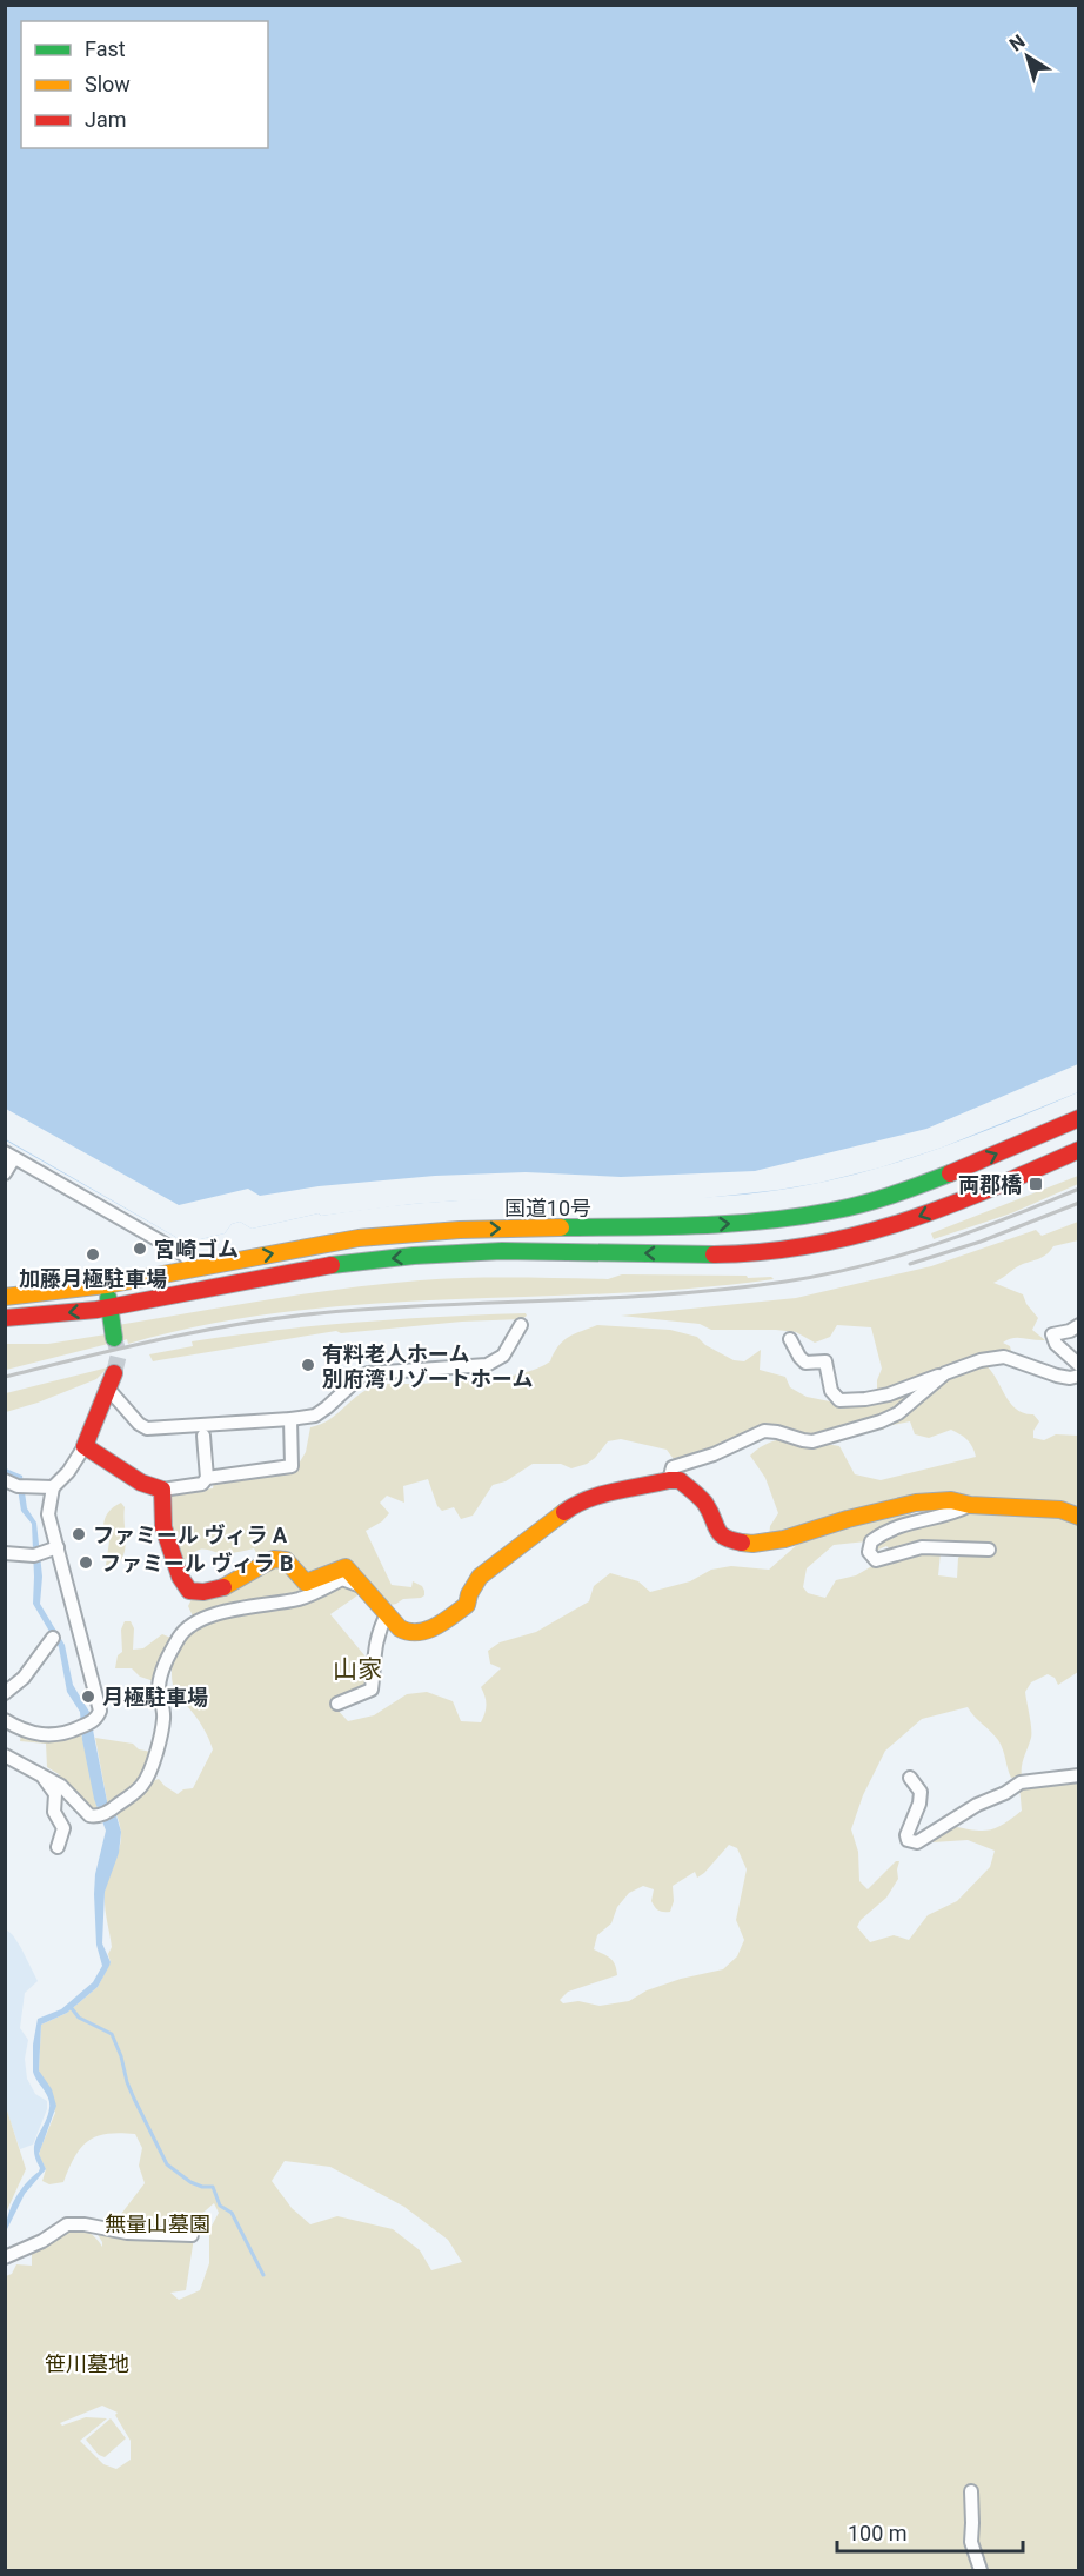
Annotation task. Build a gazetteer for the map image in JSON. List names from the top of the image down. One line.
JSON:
{"streets":{"main road":["国道10号"]},"districts":["山家"],"parks":["無量山墓園","笹川墓地"],"places":{"transit":["両郡橋"],"other":["宮崎ゴム","加藤月極駐車場","有料老人ホーム 別府湾リゾートホーム","ファミール ヴィラ A","ファミール ヴィラ B","月極駐車場"]},"legend":["Fast","Slow","Jam"],"scale_bar":"100 m","north":"top left"}
